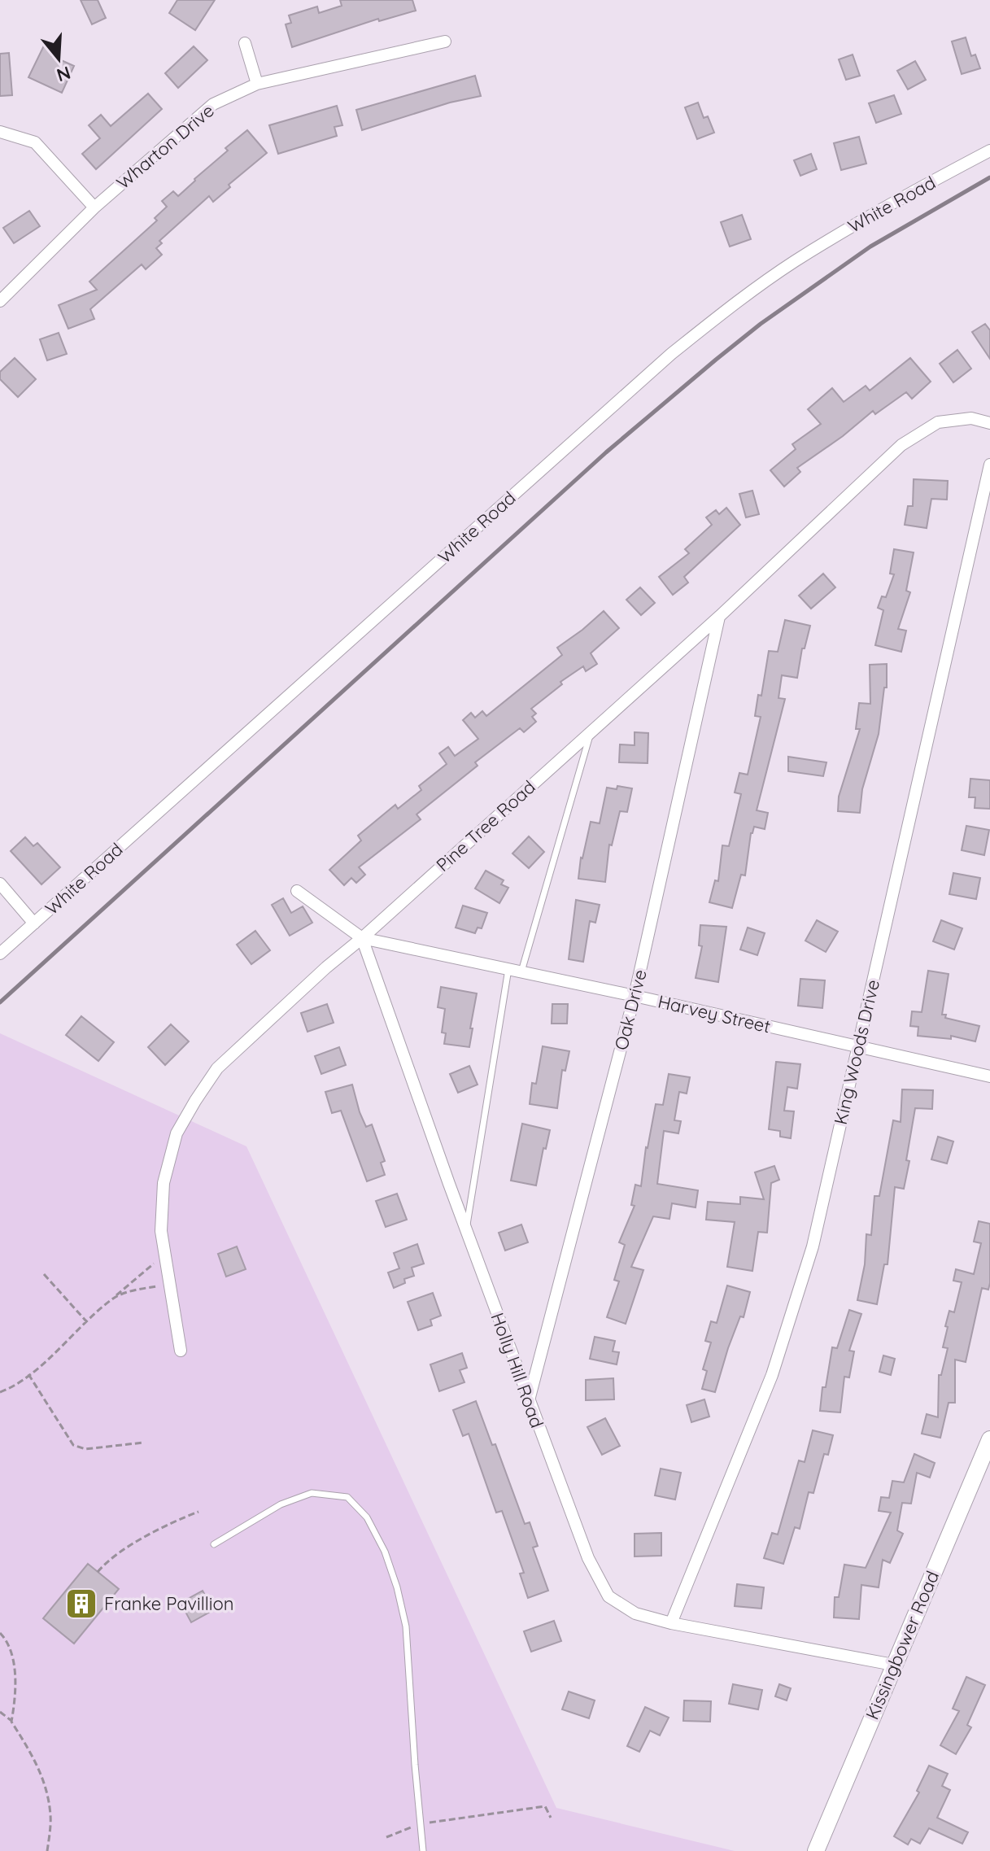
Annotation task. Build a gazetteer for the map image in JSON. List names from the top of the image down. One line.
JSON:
{"streets":{"street":["Wharton Drive","White Road","Pine Tree Road","Oak Drive","Harvey Street","King Woods Drive","Holly Hill Road","Kissingbower Road"]},"crossings":[["Pine Tree Road","Oak Drive"],["Pine Tree Road","Harvey Street"],["Pine Tree Road","Holly Hill Road"],["Oak Drive","Harvey Street"],["Oak Drive","Holly Hill Road"],["Harvey Street","King Woods Drive"],["Harvey Street","Holly Hill Road"],["King Woods Drive","Holly Hill Road"],["Holly Hill Road","Kissingbower Road"]],"places":{"building":["Franke Pavillion"]},"north":"bottom"}
